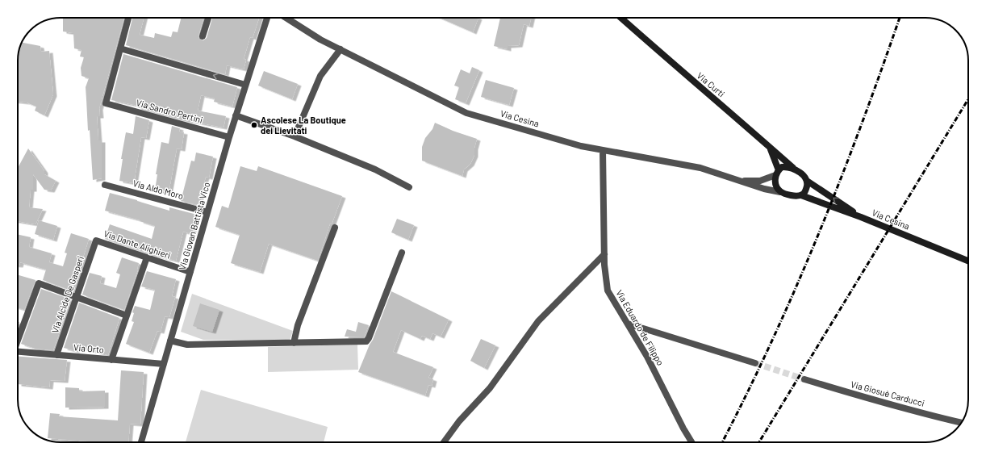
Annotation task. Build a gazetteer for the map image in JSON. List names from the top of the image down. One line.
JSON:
{"streets":{"main road":["Via Curti","Via Cesina"],"street":["Via Sandro Pertini","Via Aldo Moro","Via Giovan Battista Vico","Via Dante Alighieri","Via Alcide De Gasperi","Via Eduardo de Filippo","Via Orto","Via Giosuè Carducci"]},"crossings":[["Via Curti","Via Cesina"],["Via Sandro Pertini","Via Giovan Battista Vico"],["Via Cesina","Via Eduardo de Filippo"],["Via Aldo Moro","Via Giovan Battista Vico"],["Via Giovan Battista Vico","Via Dante Alighieri"],["Via Giovan Battista Vico","Via Orto"],["Via Dante Alighieri","Via Alcide De Gasperi"],["Via Alcide De Gasperi","Via Orto"]],"places":["Ascolese La Boutique dei Lievitati"]}
